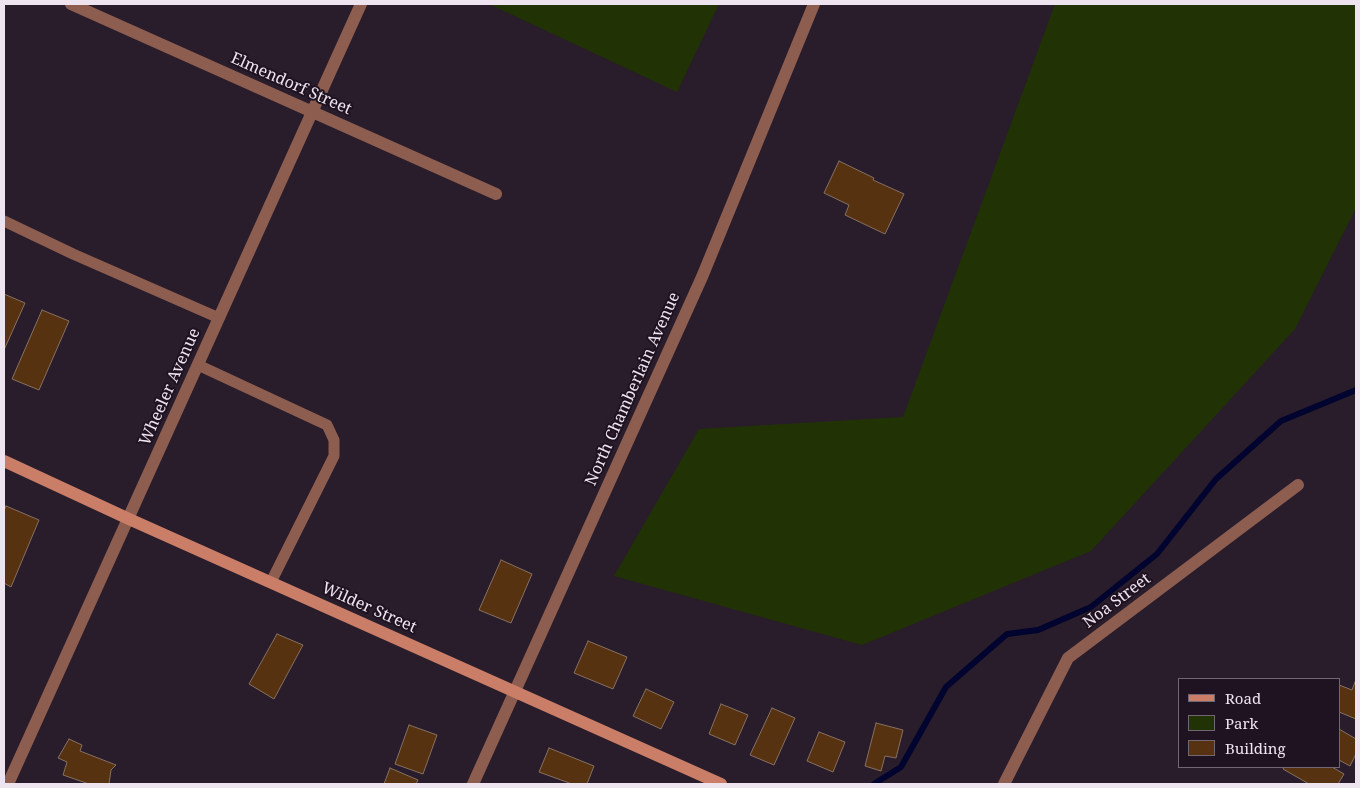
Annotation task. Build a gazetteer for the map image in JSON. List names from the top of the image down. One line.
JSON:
{"streets":{"street":["Elmendorf Street","Wheeler Avenue","North Chamberlain Avenue","Noa Street","Wilder Street"]},"crossings":[["Elmendorf Street","Wheeler Avenue"],["Wheeler Avenue","Wilder Street"],["North Chamberlain Avenue","Wilder Street"]],"legend":["Road","Park","Building"]}
